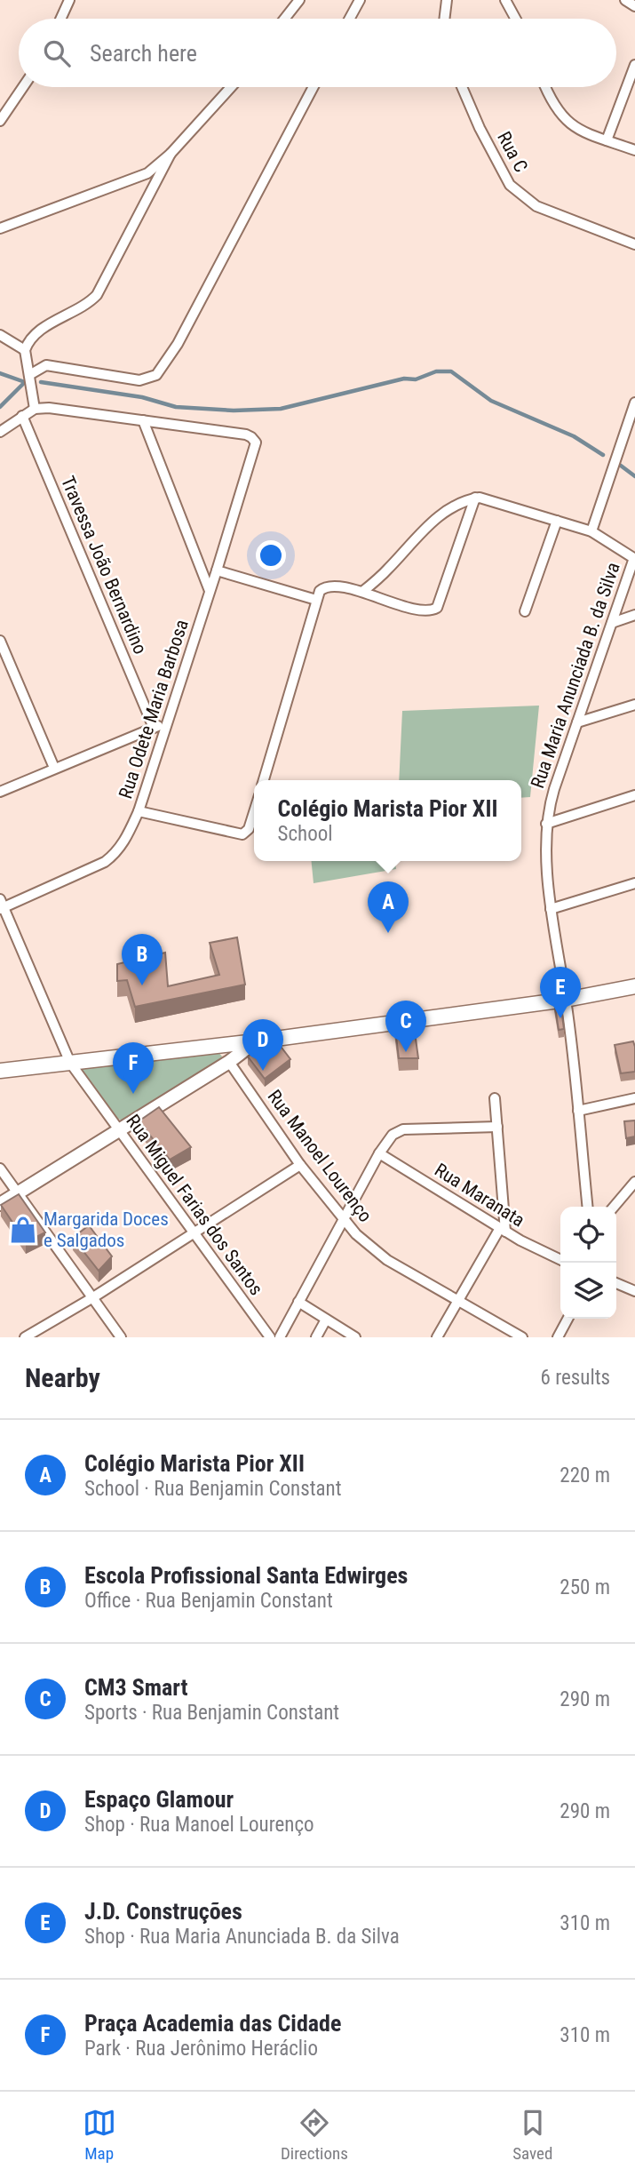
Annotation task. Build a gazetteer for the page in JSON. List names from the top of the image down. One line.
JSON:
{"streets":{"street":["Rua C","Travessa João Bernardino","Rua Maria Anunciada B. da Silva","Rua Odete Maria Barbosa","Rua Manoel Lourenço","Rua Maranata","Rua Miguel Farias dos Santos"]},"crossings":[["Rua Odete Maria Barbosa","Rua Miguel Farias dos Santos"]],"places":{"shop":["Margarida Doces e Salgados"]},"page":{"search":"Search here","popup":["Colégio Marista Pior XII","School"],"pins":["A","B","E","C","D","F"],"heading":["Nearby","6 results"],"list":[{"mark":"A","name":"Colégio Marista Pior XII","note":"School · Rua Benjamin Constant","value":"220 m"},{"mark":"B","name":"Escola Profissional Santa Edwirges","note":"Office · Rua Benjamin Constant","value":"250 m"},{"mark":"C","name":"CM3 Smart","note":"Sports · Rua Benjamin Constant","value":"290 m"},{"mark":"D","name":"Espaço Glamour","note":"Shop · Rua Manoel Lourenço","value":"290 m"},{"mark":"E","name":"J.D. Construções","note":"Shop · Rua Maria Anunciada B. da Silva","value":"310 m"},{"mark":"F","name":"Praça Academia das Cidade","note":"Park · Rua Jerônimo Heráclio","value":"310 m"}],"nav":["Map","Directions","Saved"]}}
